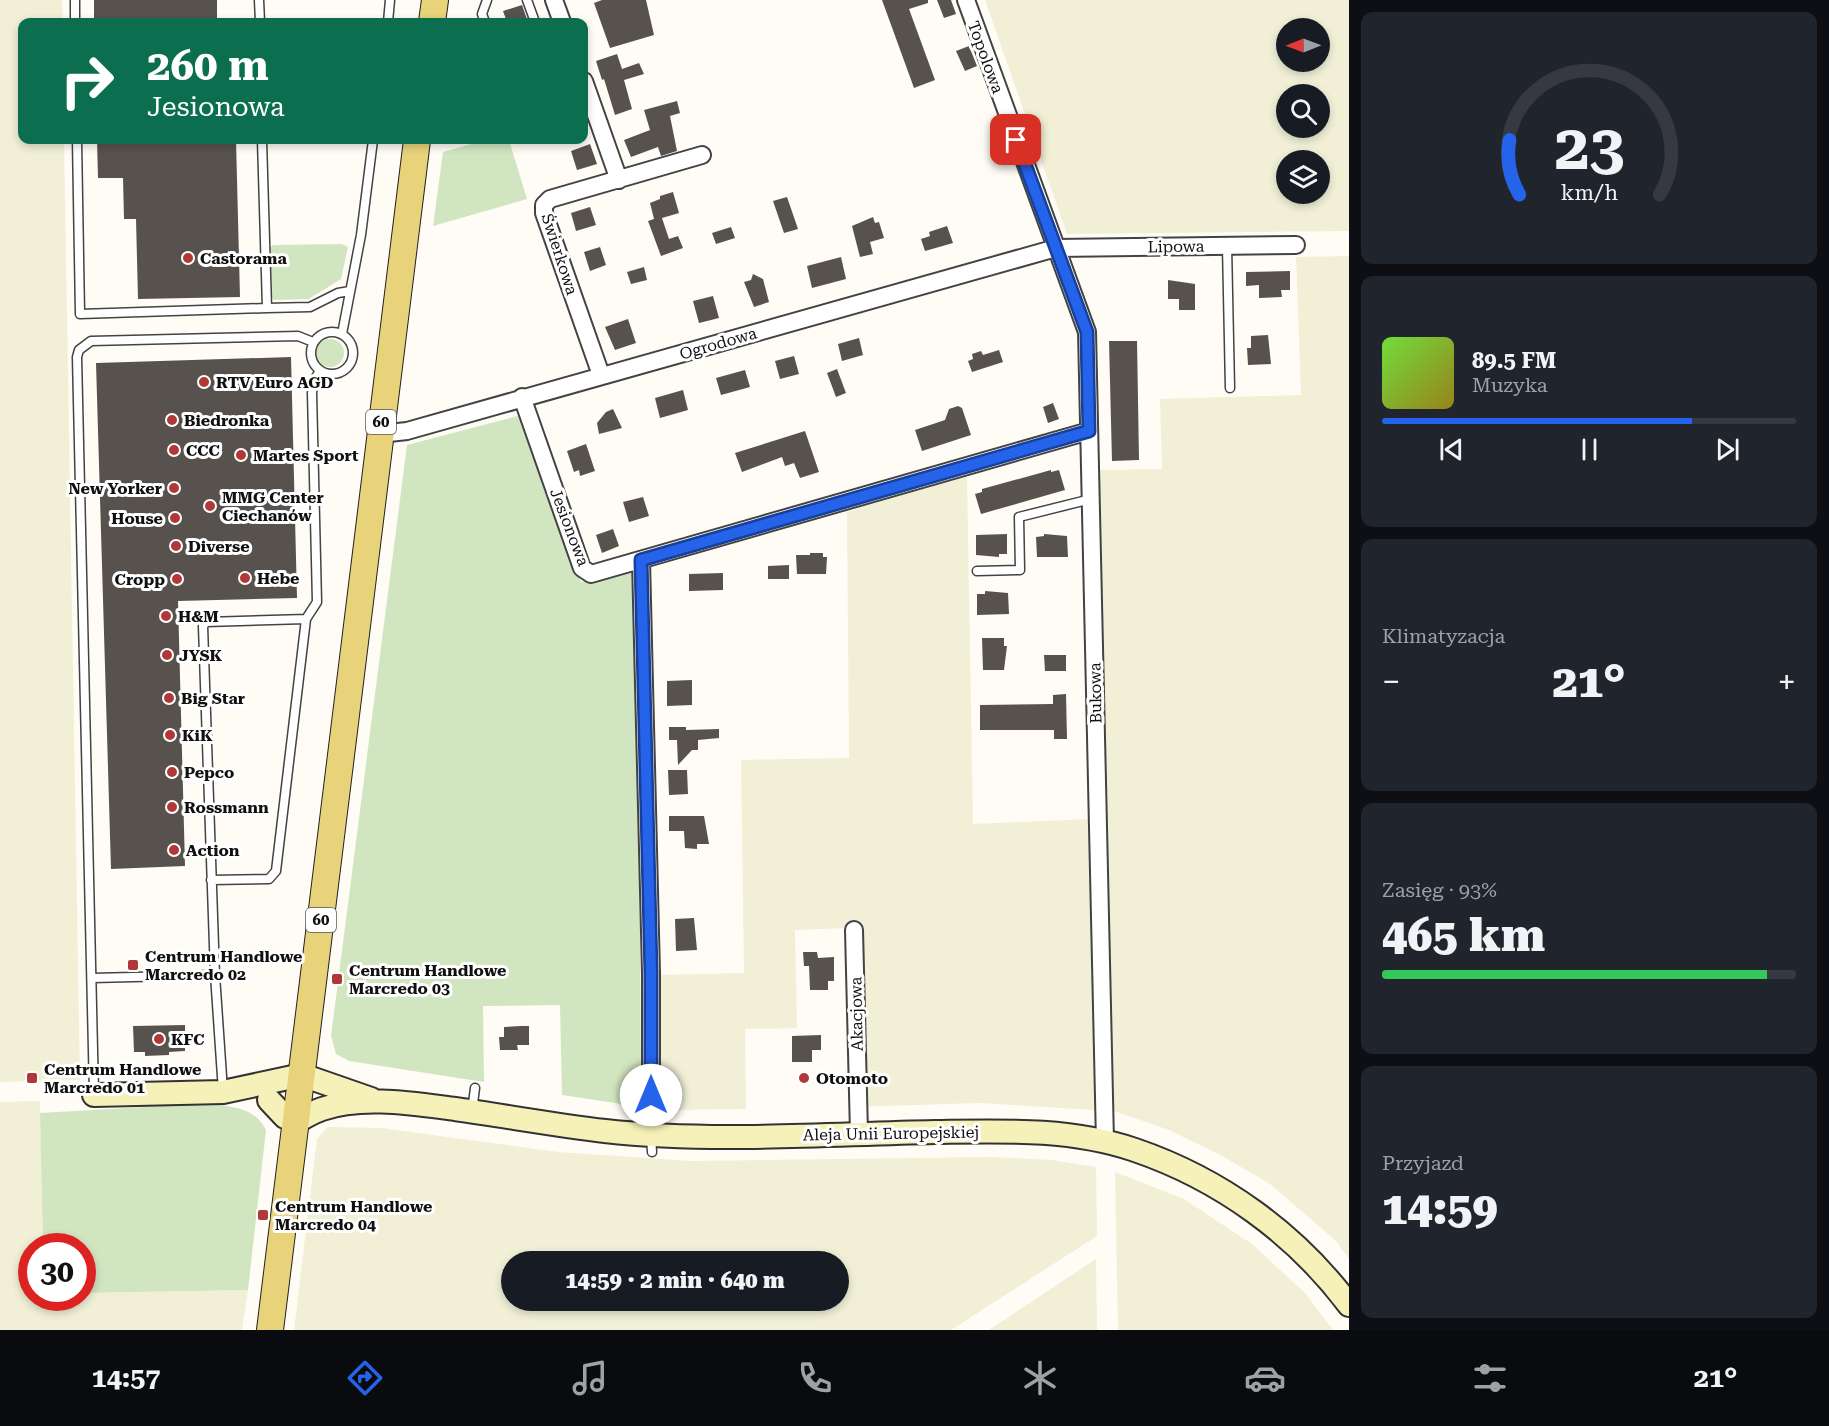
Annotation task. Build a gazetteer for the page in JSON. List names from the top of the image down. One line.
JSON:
{"streets":{"main road":["60","Aleja Unii Europejskiej"],"street":["Topolowa","Lipowa","Świerkowa","Ogrodowa","Jesionowa","Bukowa","Akacjowa"]},"crossings":[["Topolowa","Lipowa"],["Topolowa","Ogrodowa"],["Topolowa","Bukowa"],["Lipowa","Ogrodowa"],["Lipowa","Bukowa"],["Świerkowa","Ogrodowa"],["Ogrodowa","60"],["Ogrodowa","Jesionowa"],["Ogrodowa","Bukowa"],["60","Aleja Unii Europejskiej"],["Jesionowa","Bukowa"],["Bukowa","Aleja Unii Europejskiej"],["Akacjowa","Aleja Unii Europejskiej"]],"places":{"other":["Castorama","RTV Euro AGD","Biedronka","CCC","Martes Sport","New Yorker","MMG Center Ciechanów","House","Diverse","Hebe","Cropp","H&M","JYSK","Big Star","KiK","Pepco","Rossmann","Action","KFC","Otomoto"],"transit":["Centrum Handlowe Marcredo 02","Centrum Handlowe Marcredo 03","Centrum Handlowe Marcredo 01","Centrum Handlowe Marcredo 04"]},"north":"left","page":{"turn":["260 m","Jesionowa"],"song":["89.5 FM","Muzyka"],"tile":["Klimatyzacja",["Zasięg · 93%","465 km"],["Przyjazd","14:59"]],"heat":["−","21°","+"],"limit":"30","trip":"14:59 · 2 min · 640 m","tabs":["14:57","21°"],"gauge":["23","km/h"]}}
